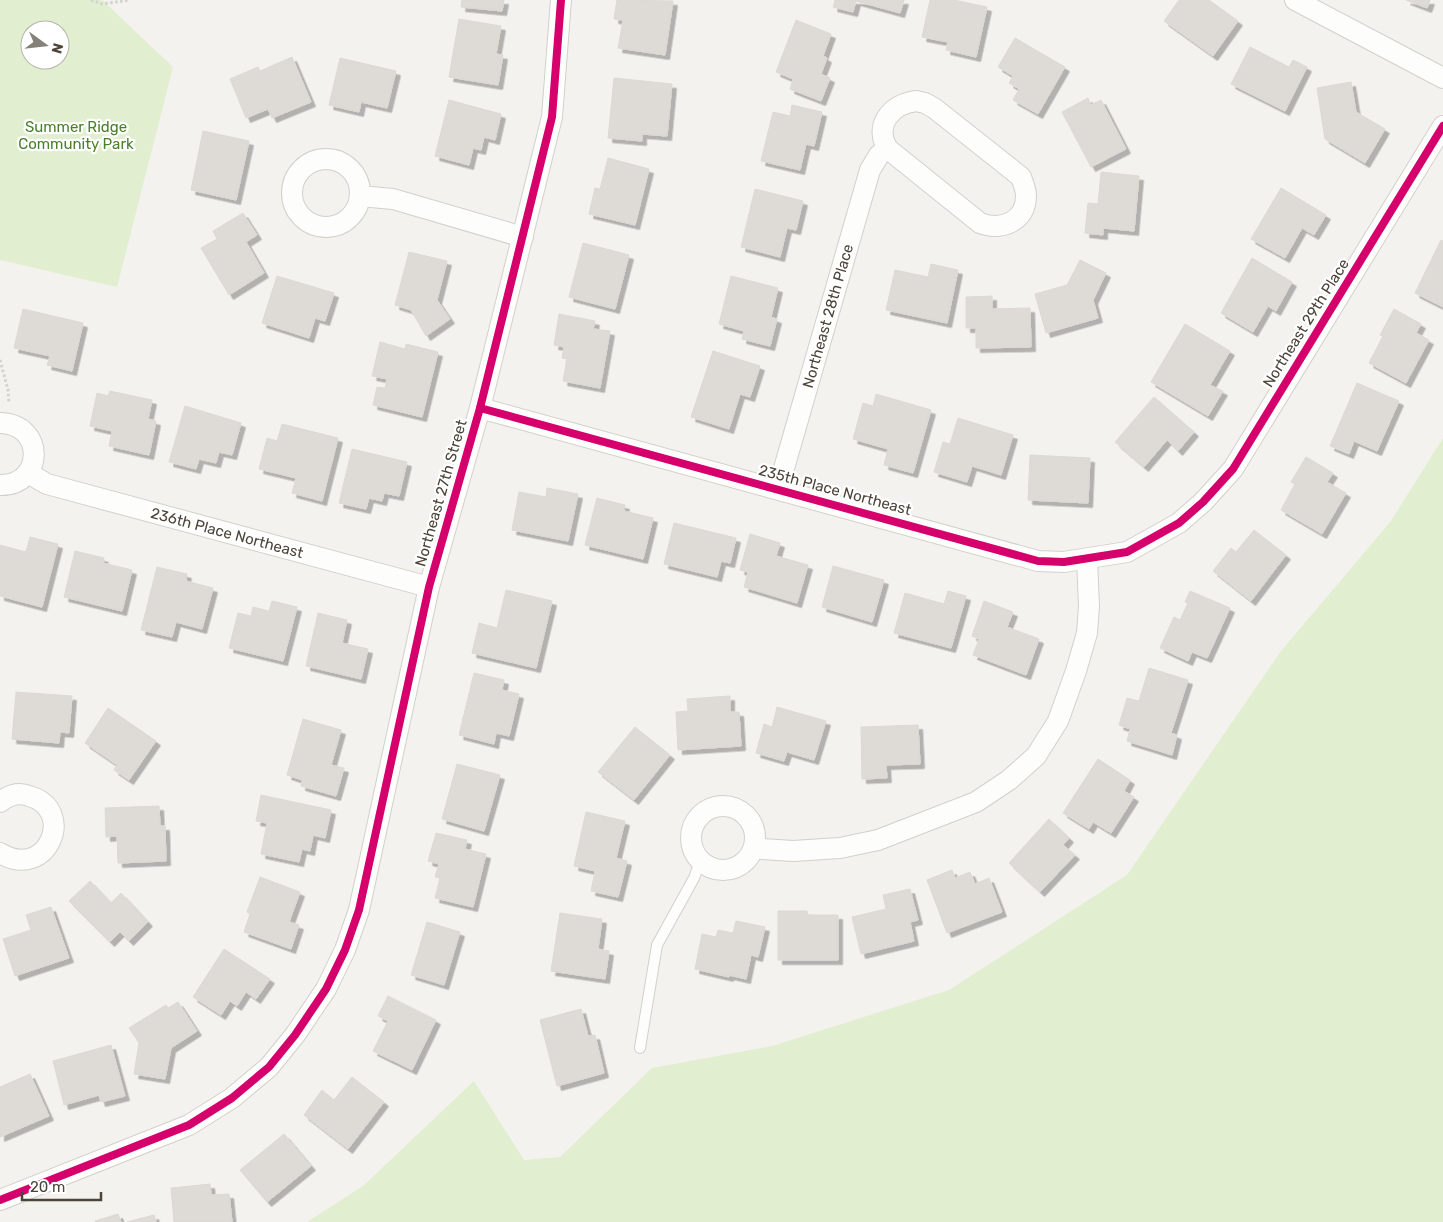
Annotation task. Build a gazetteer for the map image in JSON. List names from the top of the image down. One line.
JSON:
{"streets":{"street":["Northeast 28th Place","Northeast 29th Place","235th Place Northeast","Northeast 27th Street","236th Place Northeast"]},"crossings":[["Northeast 28th Place","235th Place Northeast"],["Northeast 29th Place","235th Place Northeast"],["235th Place Northeast","Northeast 27th Street"],["Northeast 27th Street","236th Place Northeast"]],"parks":["Summer Ridge Community Park"],"scale_bar":"20 m","north":"right"}
